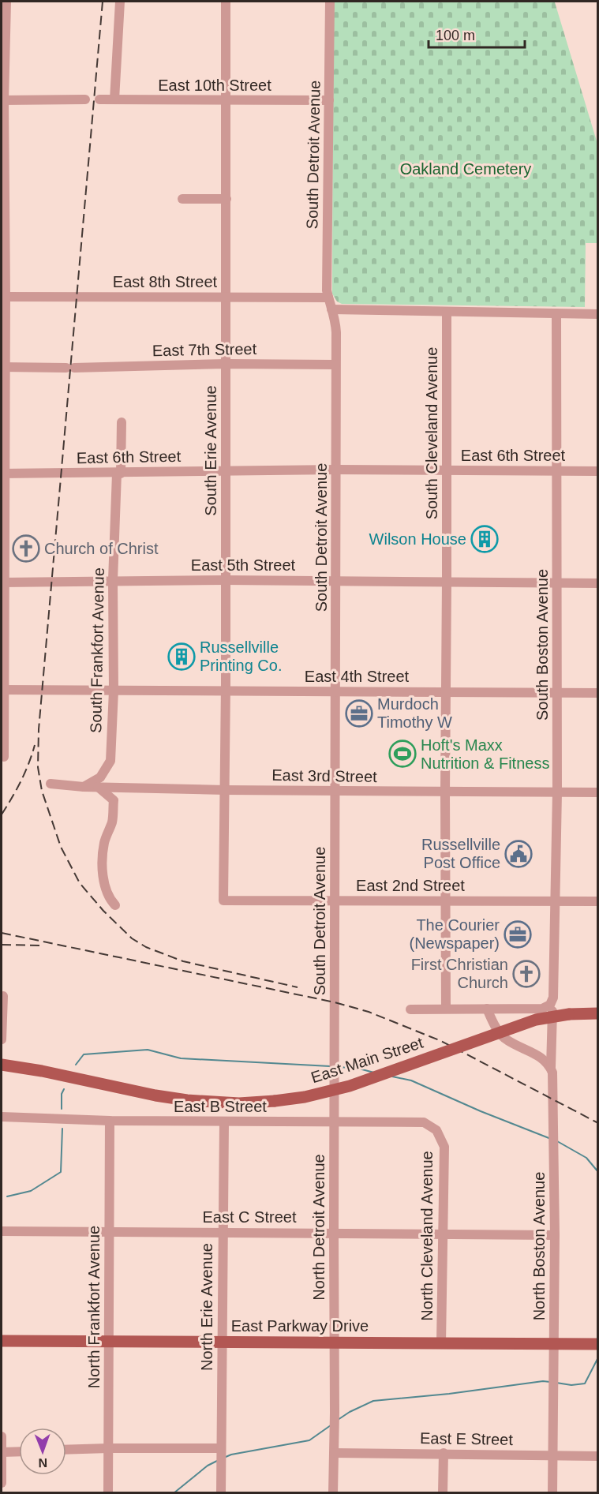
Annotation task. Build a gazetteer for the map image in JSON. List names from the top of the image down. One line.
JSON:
{"streets":{"main road":["East Main Street","East Parkway Drive"],"street":["East 10th Street","South Detroit Avenue","East 8th Street","East 7th Street","South Cleveland Avenue","South Erie Avenue","East 6th Street","East 5th Street","South Boston Avenue","South Frankfort Avenue","East 4th Street","East 3rd Street","East 2nd Street","East B Street","East C Street","North Detroit Avenue","North Cleveland Avenue","North Boston Avenue","North Frankfort Avenue","North Erie Avenue","East E Street"]},"crossings":[["East 10th Street","South Detroit Avenue"],["East 10th Street","South Erie Avenue"],["South Detroit Avenue","East 8th Street"],["South Detroit Avenue","East 7th Street"],["South Detroit Avenue","East 6th Street"],["South Detroit Avenue","East 5th Street"],["South Detroit Avenue","East 4th Street"],["South Detroit Avenue","East 3rd Street"],["South Detroit Avenue","East 2nd Street"],["South Detroit Avenue","North Detroit Avenue"],["East 8th Street","South Erie Avenue"],["East 7th Street","South Erie Avenue"],["South Cleveland Avenue","East 6th Street"],["South Cleveland Avenue","East 5th Street"],["South Cleveland Avenue","East 4th Street"],["South Cleveland Avenue","East 3rd Street"],["South Cleveland Avenue","East 2nd Street"],["South Erie Avenue","East 6th Street"],["South Erie Avenue","East 5th Street"],["South Erie Avenue","East 4th Street"],["South Erie Avenue","East 3rd Street"],["South Erie Avenue","East 2nd Street"],["East 6th Street","South Boston Avenue"],["East 6th Street","South Frankfort Avenue"],["East 5th Street","South Boston Avenue"],["East 5th Street","South Frankfort Avenue"],["South Boston Avenue","East 4th Street"],["South Boston Avenue","East 3rd Street"],["South Boston Avenue","East 2nd Street"],["South Frankfort Avenue","East 4th Street"],["South Frankfort Avenue","East 3rd Street"],["East B Street","North Detroit Avenue"],["East B Street","North Cleveland Avenue"],["East B Street","North Frankfort Avenue"],["East B Street","North Erie Avenue"],["East C Street","North Detroit Avenue"],["East C Street","North Cleveland Avenue"],["East C Street","North Boston Avenue"],["East C Street","North Frankfort Avenue"],["East C Street","North Erie Avenue"],["North Detroit Avenue","East Parkway Drive"],["North Detroit Avenue","East E Street"],["North Cleveland Avenue","East Parkway Drive"],["North Boston Avenue","East Parkway Drive"],["North Boston Avenue","East E Street"],["North Frankfort Avenue","East Parkway Drive"],["North Erie Avenue","East Parkway Drive"]],"parks":["Oakland Cemetery"],"places":{"building":["Wilson House","Russellville Printing Co."],"church":["Church of Christ","First Christian Church"],"office":["Murdoch Timothy W","The Courier (Newspaper)"],"sports":["Hoft's Maxx Nutrition & Fitness"],"public building":["Russellville Post Office"]},"scale_bar":"100 m","north":"bottom"}
